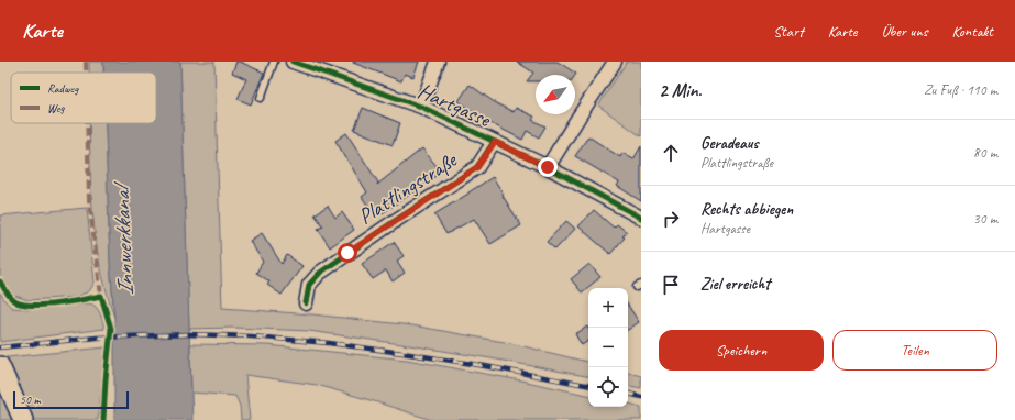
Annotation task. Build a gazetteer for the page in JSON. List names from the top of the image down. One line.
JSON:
{"streets":{"street":["Hartgasse","Plattlingstraße"]},"crossings":[["Hartgasse","Plattlingstraße"]],"water":["Innwerkkanal"],"legend":["Radweg","Weg"],"scale_bar":"50 m","north":"bottom left","page":{"header":"Karte","nav":["Start","Karte","Über uns","Kontakt"],"heading":["2 Min.","Zu Fuß · 110 m"],"list":[["Geradeaus","Plattlingstraße","80 m"],["Rechts abbiegen","Hartgasse","30 m"],"Ziel erreicht"],"map_buttons":["+","−"],"buttons":["Speichern","Teilen"],"scale":"50 m"}}
